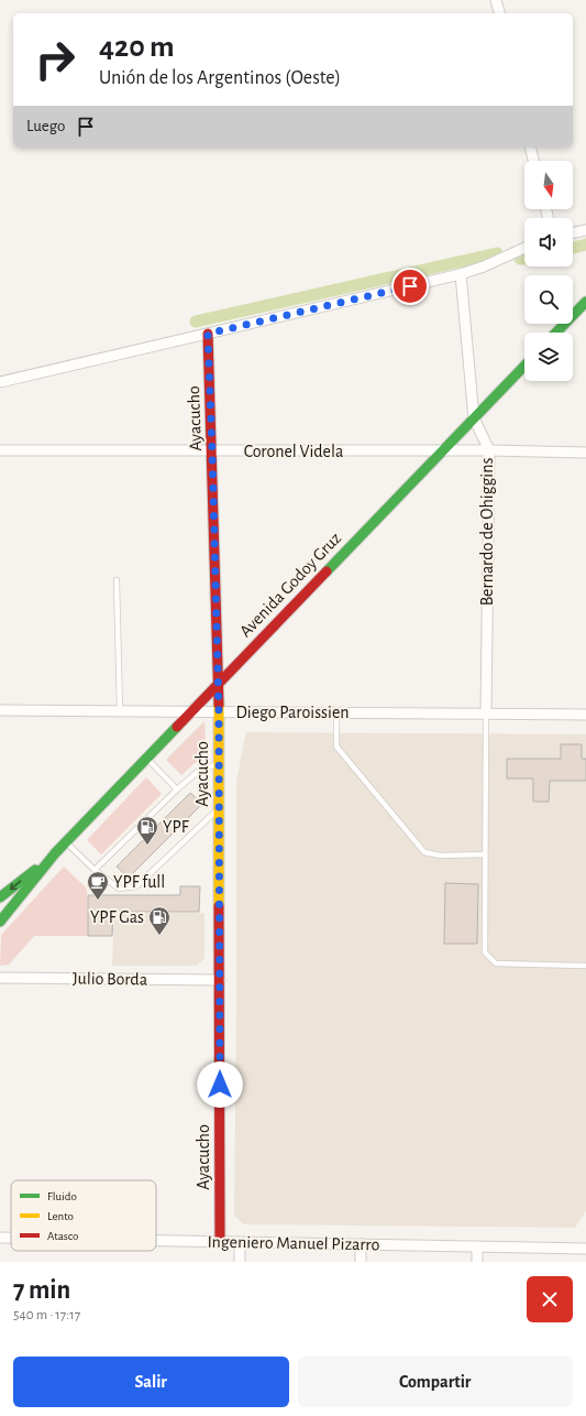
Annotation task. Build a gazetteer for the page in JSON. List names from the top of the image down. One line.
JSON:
{"streets":{"street":["Ayacucho","Coronel Videla","Bernardo de Ohiggins","Avenida Godoy Gruz","Diego Paroissien","Julio Borda","Ingeniero Manuel Pizarro"]},"crossings":[["Ayacucho","Coronel Videla"],["Ayacucho","Avenida Godoy Gruz"],["Ayacucho","Diego Paroissien"],["Ayacucho","Julio Borda"],["Ayacucho","Ingeniero Manuel Pizarro"],["Coronel Videla","Bernardo de Ohiggins"],["Coronel Videla","Avenida Godoy Gruz"],["Bernardo de Ohiggins","Avenida Godoy Gruz"],["Bernardo de Ohiggins","Diego Paroissien"],["Avenida Godoy Gruz","Diego Paroissien"]],"places":{"fuel station":["YPF","YPF Gas"],"cafe":["YPF full"]},"legend":["Fluido","Lento","Atasco"],"north":"bottom","page":{"turn":["420 m","Unión de los Argentinos (Oeste)"],"then":"Luego","heading":["7 min","540 m · 17:17"],"buttons":["Salir","Compartir"]}}
